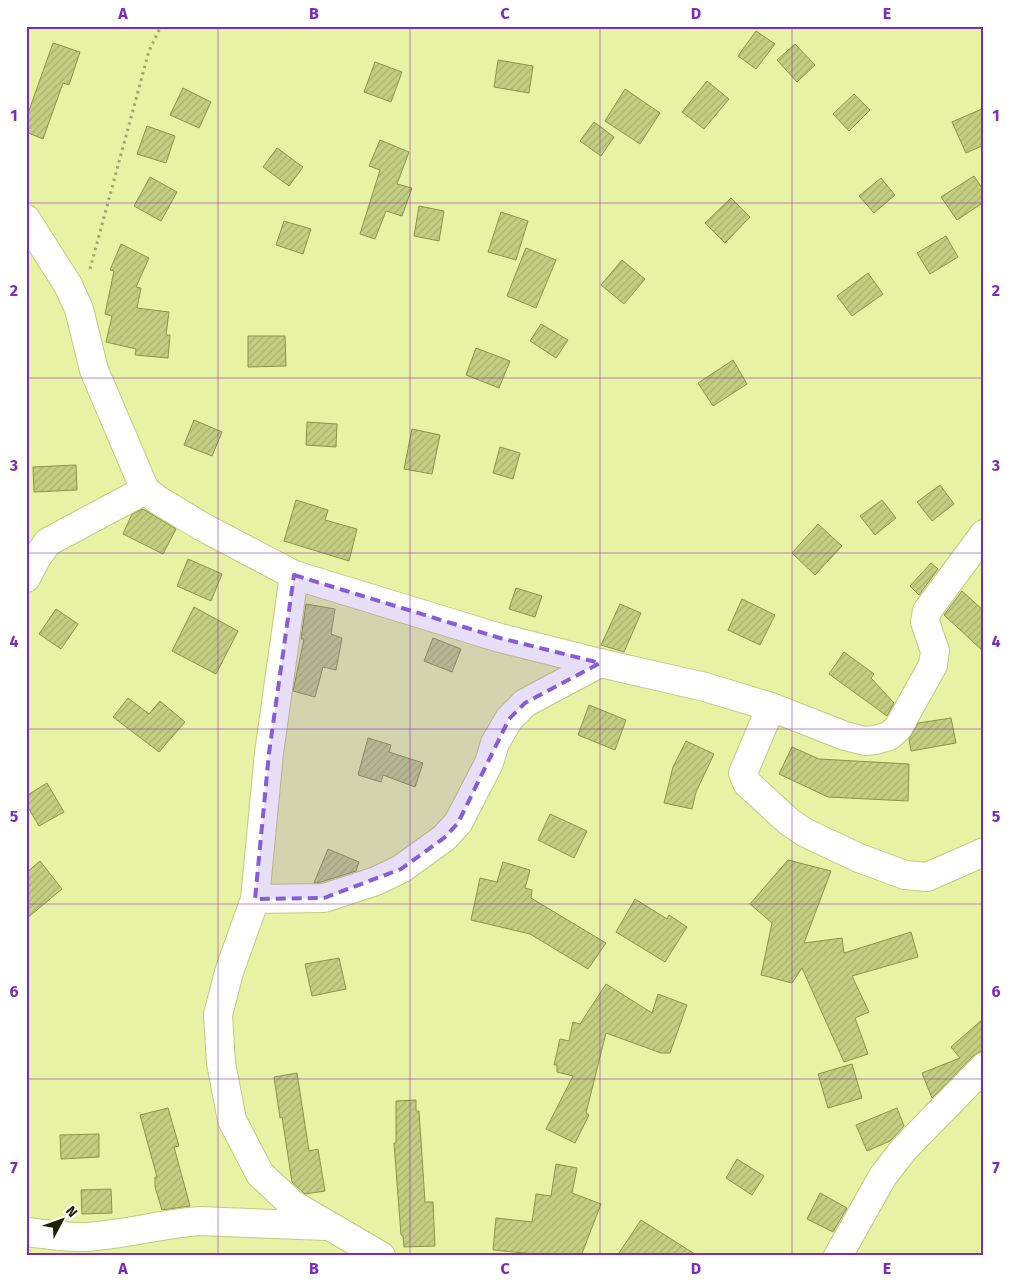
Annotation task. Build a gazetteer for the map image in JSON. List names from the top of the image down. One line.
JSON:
{"north":"top right","grid":{"columns":["A","B","C","D","E"],"rows":["1","2","3","4","5","6","7"]}}
